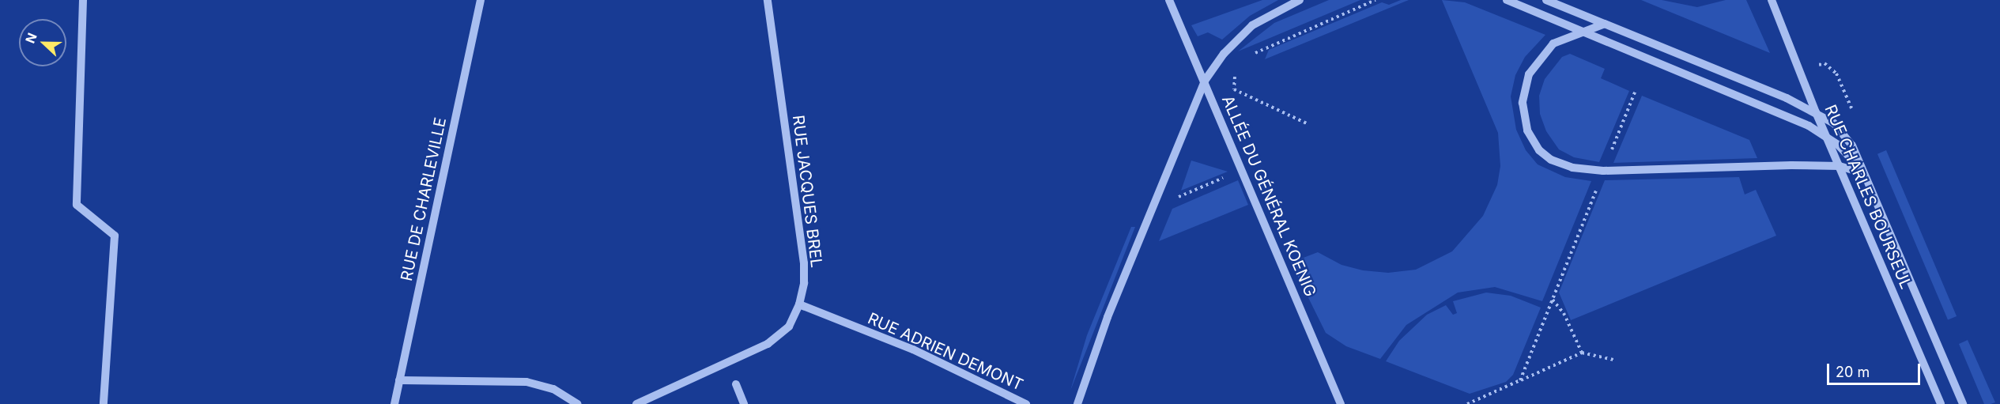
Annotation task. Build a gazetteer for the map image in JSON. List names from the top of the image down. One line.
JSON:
{"streets":{"street":["RUE JACQUES BREL","ALLÉE DU GÉNÉRAL KOENIG","RUE CHARLES BOURSEUL","RUE DE CHARLEVILLE","RUE ADRIEN DEMONT"]},"crossings":[["RUE JACQUES BREL","RUE ADRIEN DEMONT"]],"scale_bar":"20 m","north":"left"}
